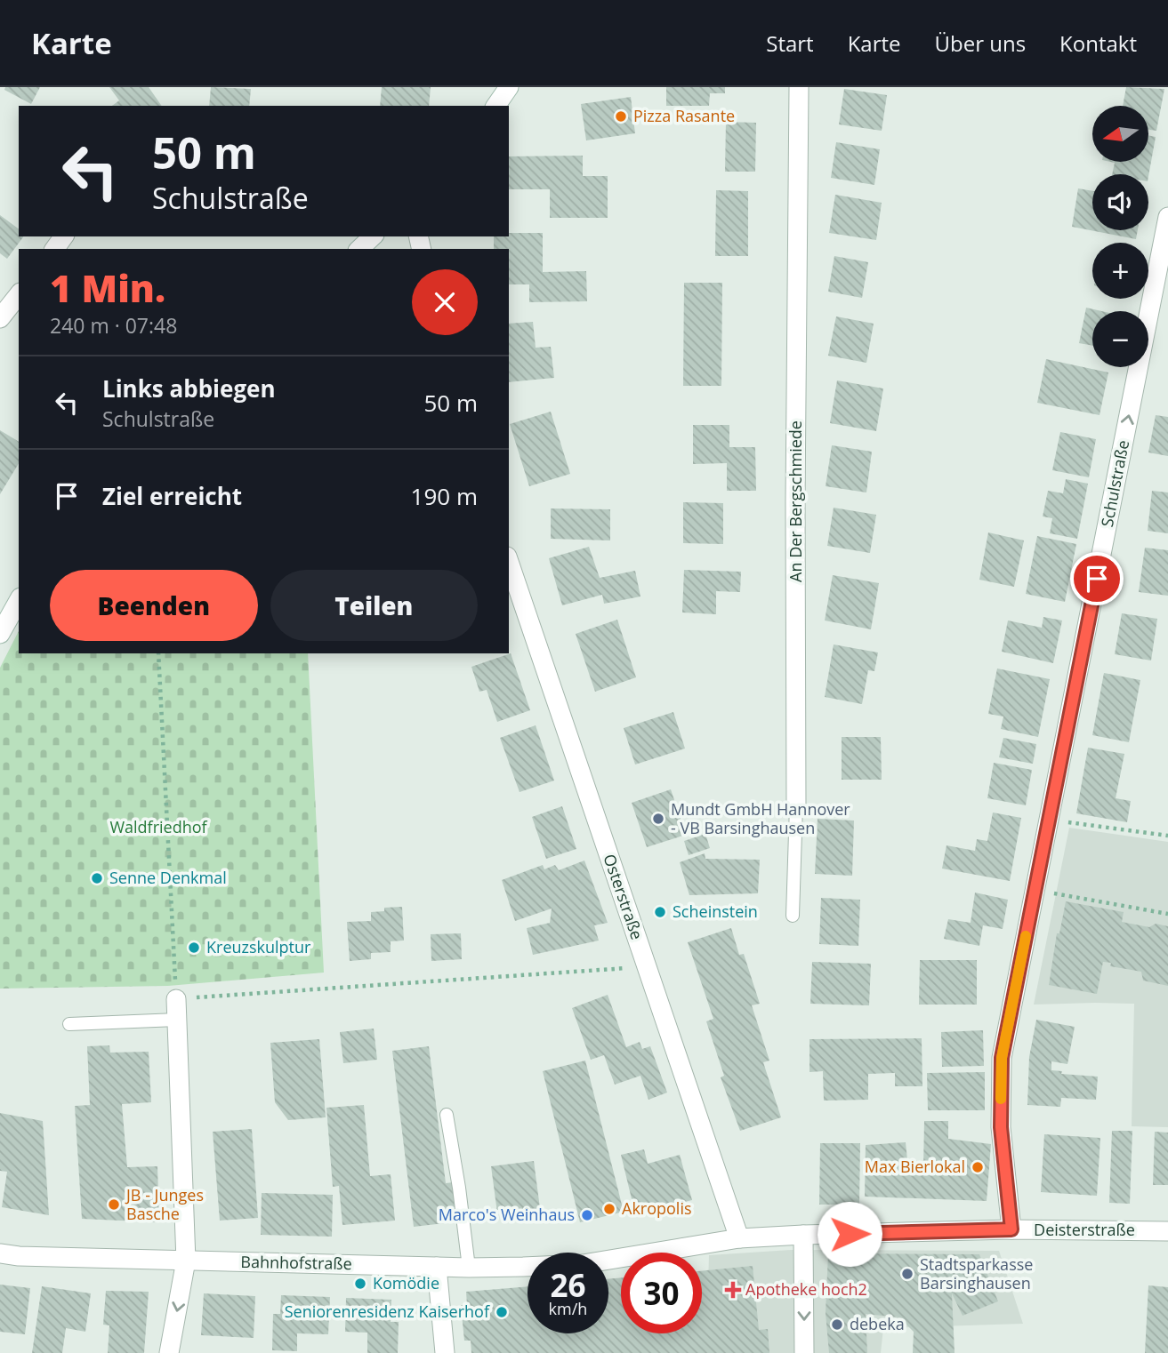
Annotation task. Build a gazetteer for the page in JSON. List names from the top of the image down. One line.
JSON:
{"streets":{"street":["Schulstraße","An Der Bergschmiede","Osterstraße","Deisterstraße","Bahnhofstraße"]},"crossings":[["Schulstraße","Deisterstraße"],["Osterstraße","Deisterstraße"],["Osterstraße","Bahnhofstraße"],["Deisterstraße","Bahnhofstraße"]],"one_way":["Schulstraße"],"parks":["Waldfriedhof"],"places":{"other":["Pizza Rasante","Mundt GmbH Hannover - VB Barsinghausen","Senne Denkmal","Scheinstein","Kreuzskulptur","Max Bierlokal","JB - Junges Basche","Akropolis","Marco's Weinhaus","Stadtsparkasse Barsinghausen","Komödie","Seniorenresidenz Kaiserhof","debeka"],"health":["Apotheke hoch2"]},"north":"left","page":{"header":"Karte","nav":["Start","Karte","Über uns","Kontakt"],"map_buttons":["+","−"],"turn":["50 m","Schulstraße"],"heading":["1 Min.","240 m · 07:48"],"list":[{"name":"Links abbiegen","note":"Schulstraße","value":"50 m"},{"name":"Ziel erreicht","value":"190 m"}],"buttons":["Beenden","Teilen"],"speed":"26 km/h","limit":"30"}}
